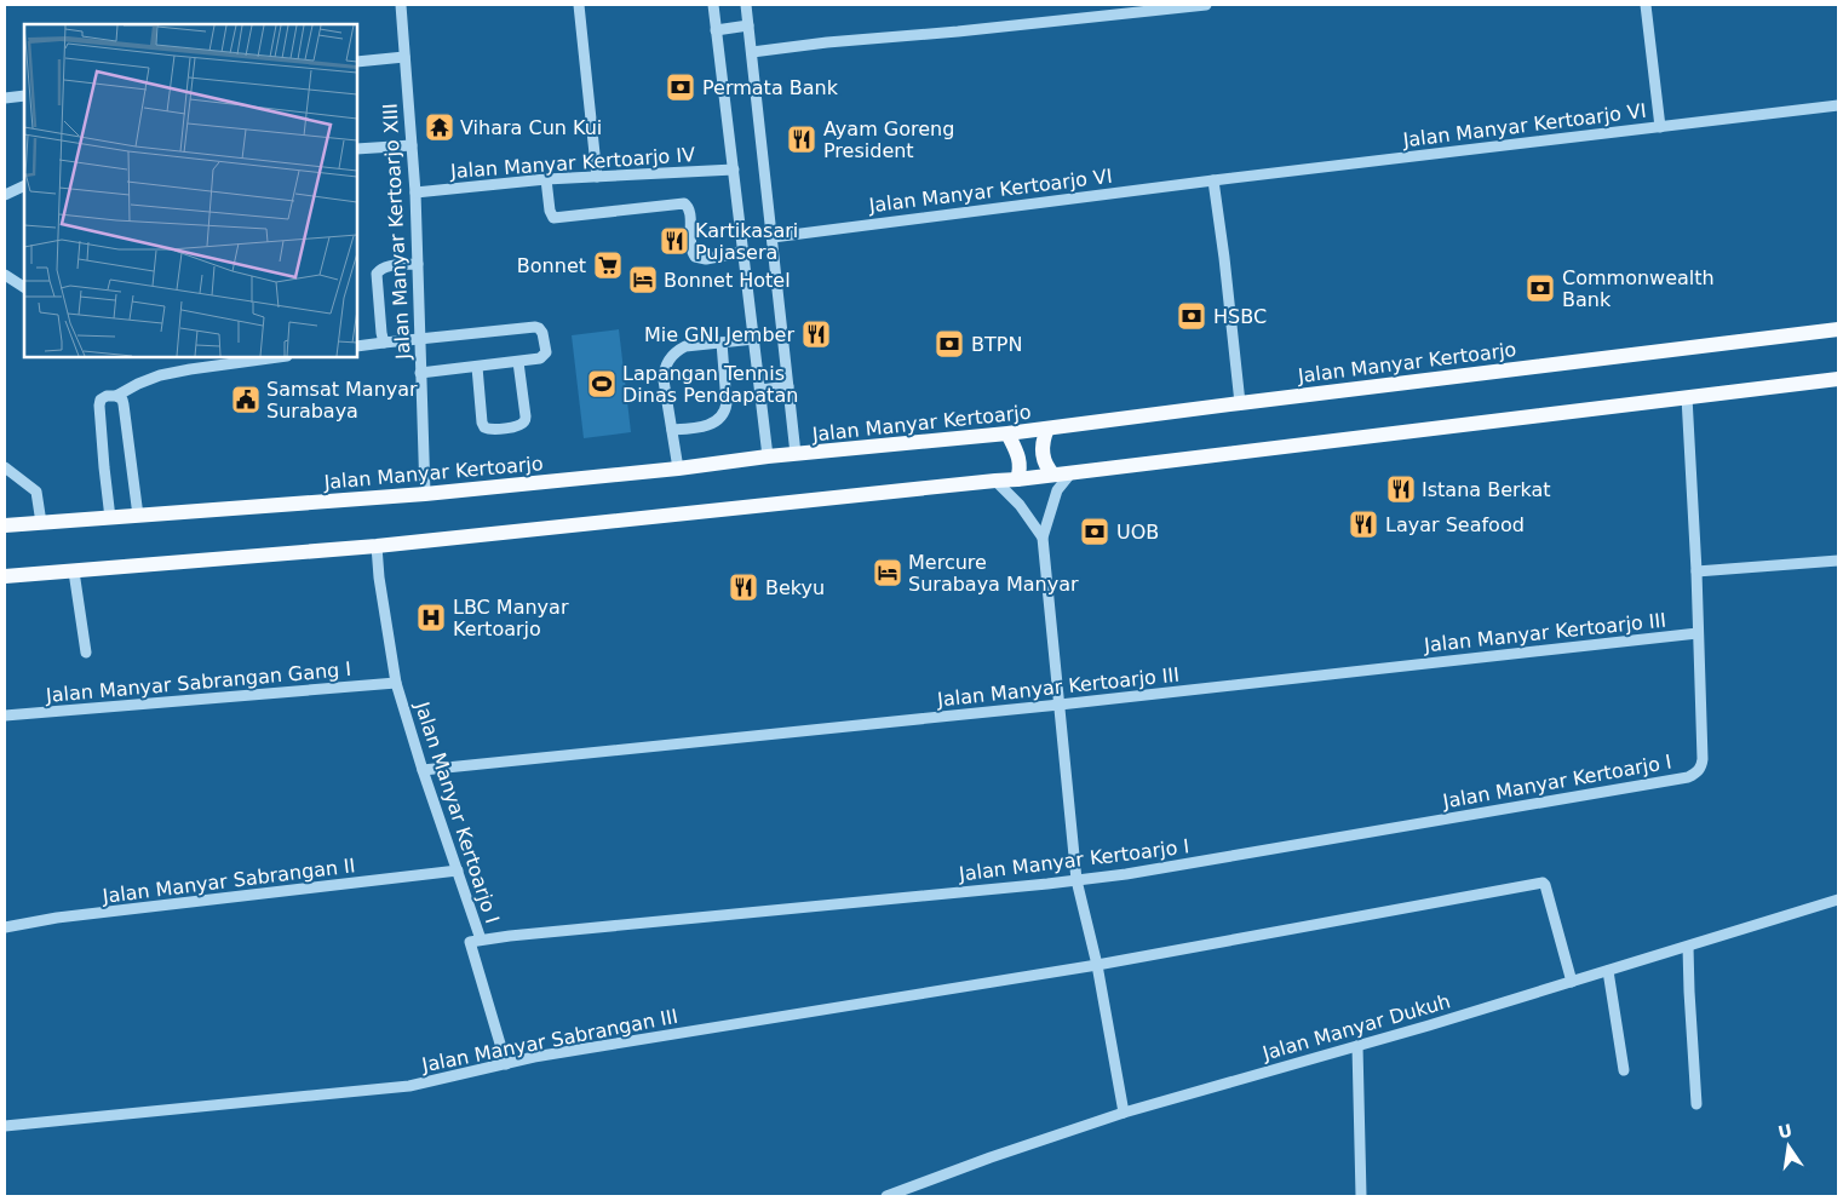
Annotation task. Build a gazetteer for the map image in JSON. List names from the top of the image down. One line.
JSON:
{"streets":{"main road":["Jalan Manyar Kertoarjo"],"street":["Jalan Manyar Kertoarjo VI","Jalan Manyar Kertoarjo IV","Jalan Manyar Kertoarjo XIII","Jalan Manyar Kertoarjo III","Jalan Manyar Sabrangan Gang I","Jalan Manyar Kertoarjo I","Jalan Manyar Sabrangan II","Jalan Manyar Dukuh","Jalan Manyar Sabrangan III"]},"crossings":[["Jalan Manyar Kertoarjo IV","Jalan Manyar Kertoarjo XIII"],["Jalan Manyar Kertoarjo XIII","Jalan Manyar Kertoarjo"],["Jalan Manyar Kertoarjo III","Jalan Manyar Kertoarjo I"],["Jalan Manyar Sabrangan Gang I","Jalan Manyar Kertoarjo I"],["Jalan Manyar Kertoarjo I","Jalan Manyar Sabrangan II"],["Jalan Manyar Dukuh","Jalan Manyar Sabrangan III"]],"places":{"bank":["Permata Bank","Commonwealth Bank","HSBC","BTPN","UOB"],"temple":["Vihara Cun Kui"],"restaurant":["Ayam Goreng President","Kartikasari Pujasera","Mie GNI Jember","Istana Berkat","Layar Seafood","Bekyu"],"supermarket":["Bonnet"],"hotel":["Bonnet Hotel","Mercure Surabaya Manyar"],"sports":["Lapangan Tennis Dinas Pendapatan"],"public building":["Samsat Manyar Surabaya"],"hospital":["LBC Manyar Kertoarjo"]},"north":"top"}
